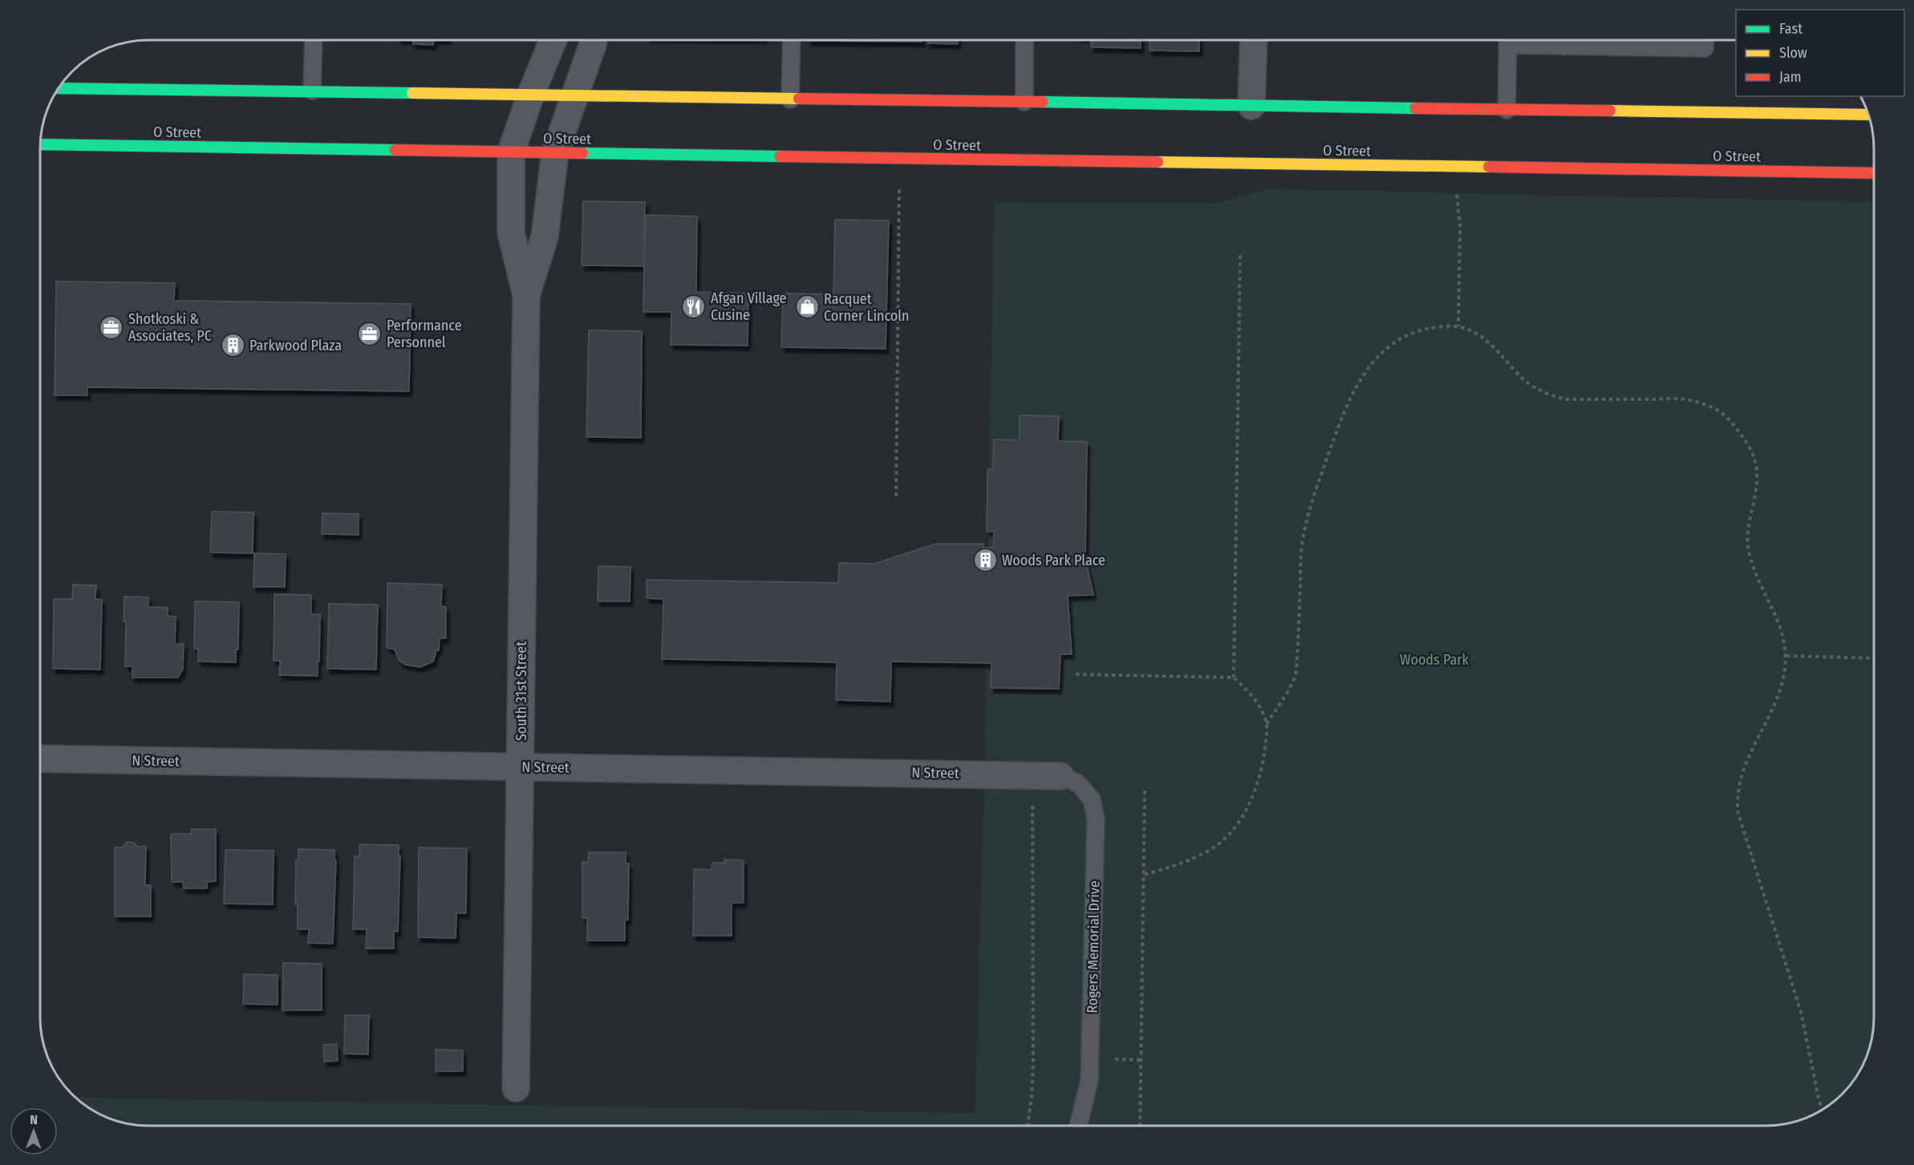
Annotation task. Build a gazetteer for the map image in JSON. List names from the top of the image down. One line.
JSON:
{"streets":{"main road":["O Street"],"street":["South 31st Street","N Street"],"lane":["Rogers Memorial Drive"]},"crossings":[["O Street","South 31st Street"],["South 31st Street","N Street"],["N Street","Rogers Memorial Drive"]],"parks":["Woods Park"],"places":{"restaurant":["Afgan Village Cusine"],"shop":["Racquet Corner Lincoln"],"office":["Shotkoski & Associates, PC","Performance Personnel"],"building":["Parkwood Plaza","Woods Park Place"]},"legend":["Fast","Slow","Jam"],"north":"top"}
